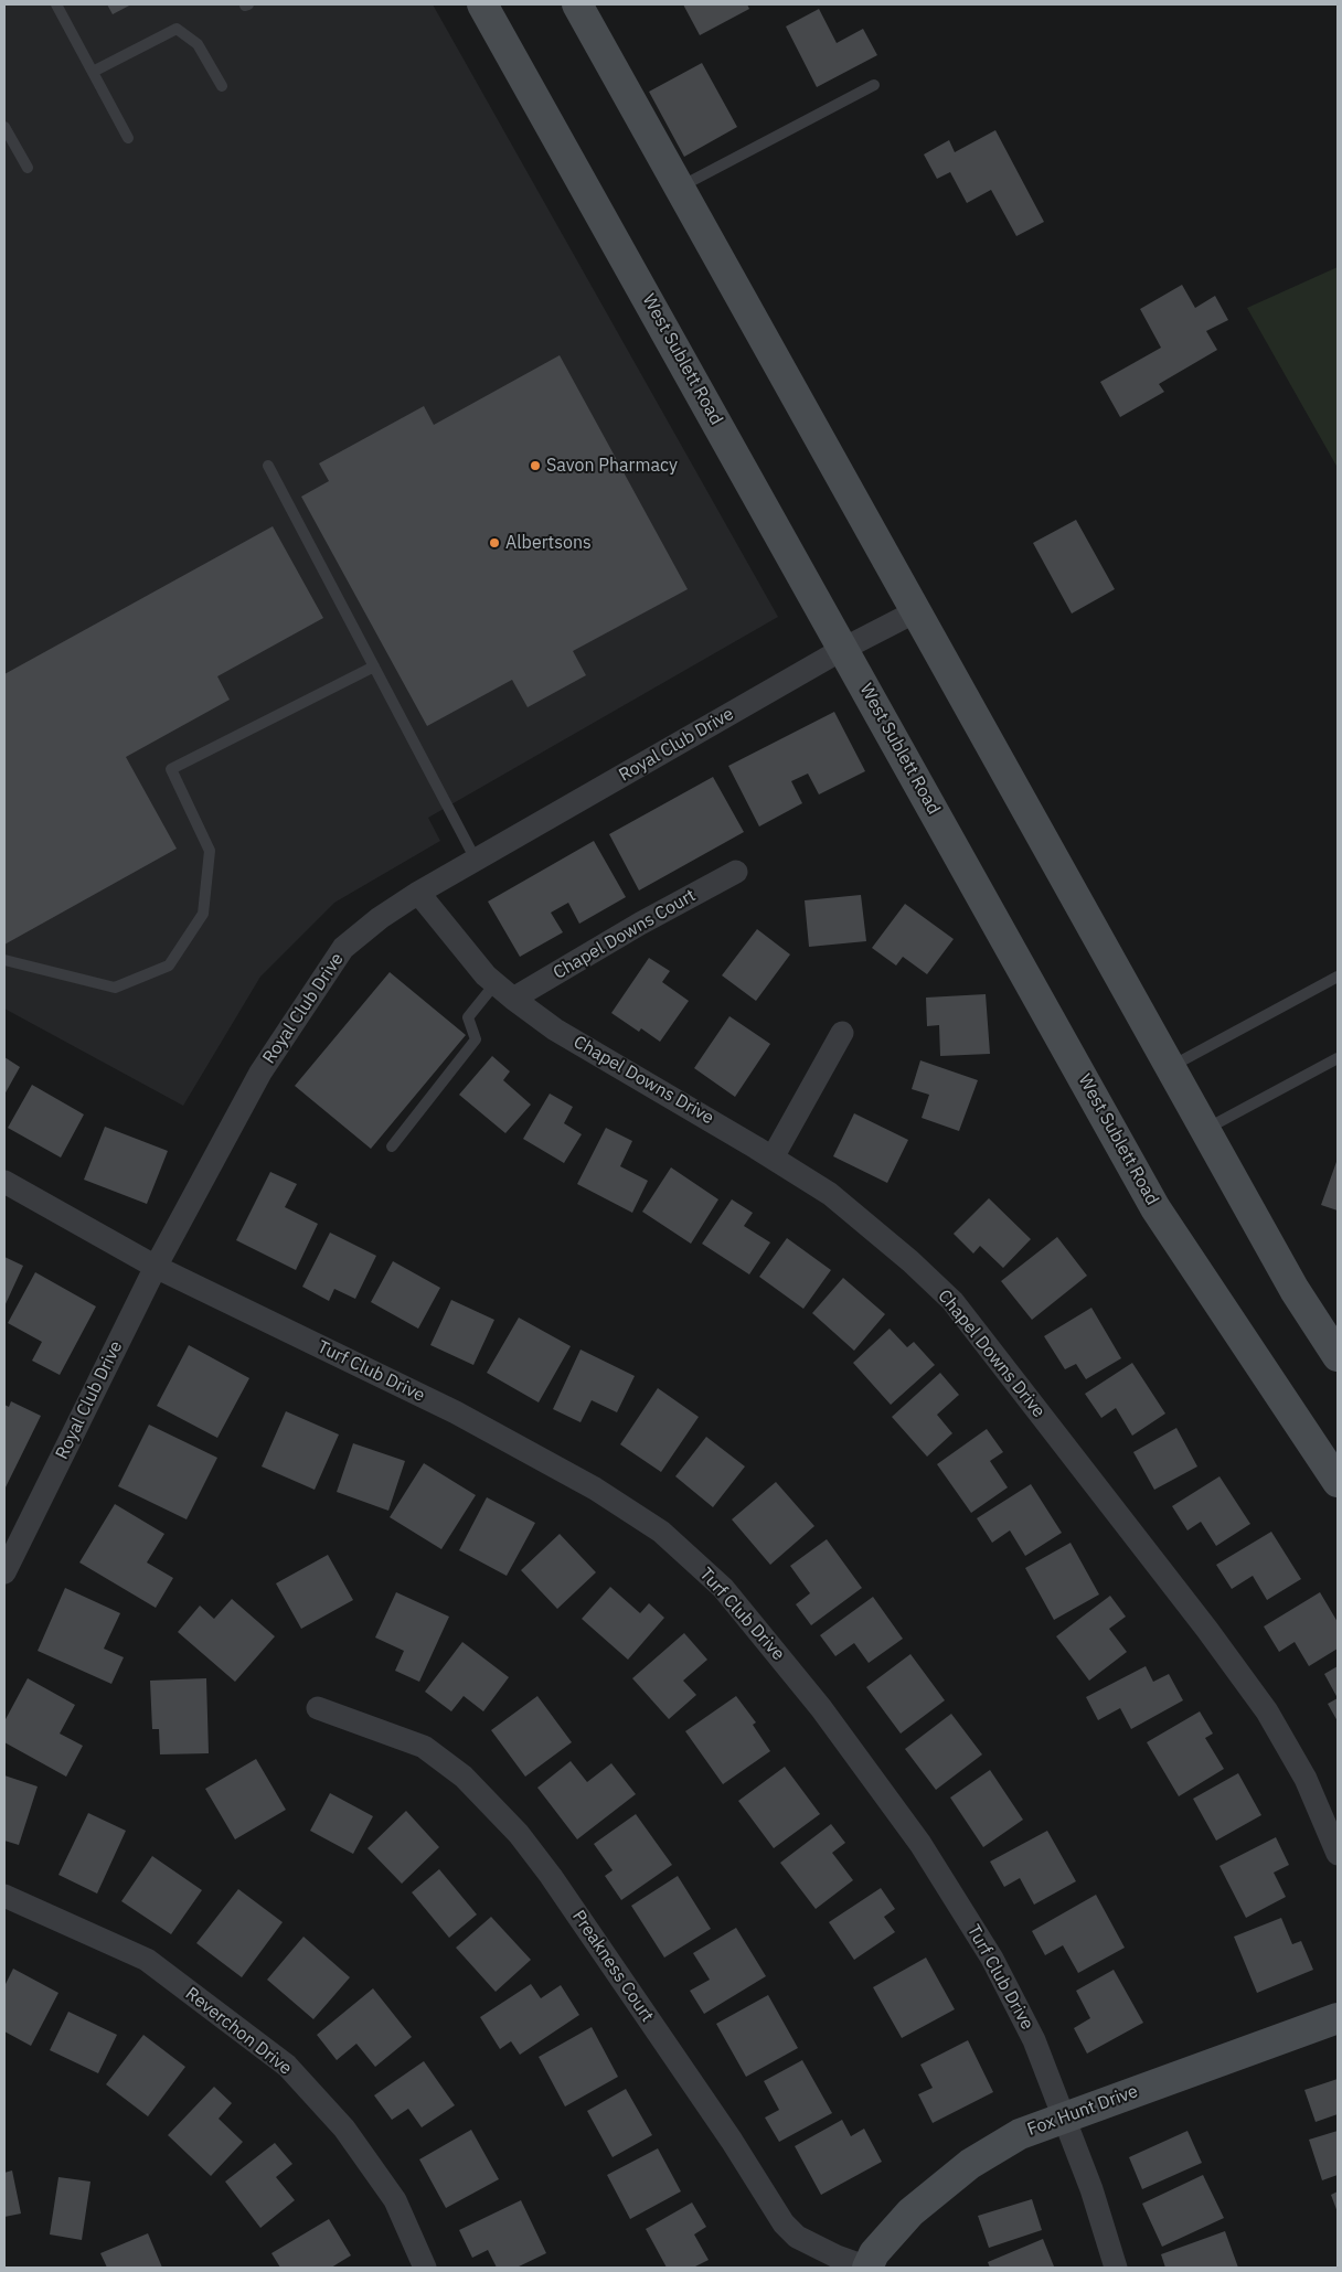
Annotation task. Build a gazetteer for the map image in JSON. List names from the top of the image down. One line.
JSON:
{"streets":{"main road":["West Sublett Road","Fox Hunt Drive"],"street":["Royal Club Drive","Chapel Downs Court","Chapel Downs Drive","Turf Club Drive","Preakness Court","Reverchon Drive"]},"crossings":[["West Sublett Road","Royal Club Drive"],["Royal Club Drive","Chapel Downs Drive"],["Royal Club Drive","Turf Club Drive"],["Chapel Downs Court","Chapel Downs Drive"],["Turf Club Drive","Fox Hunt Drive"],["Preakness Court","Fox Hunt Drive"]],"places":["Savon Pharmacy","Albertsons"]}
